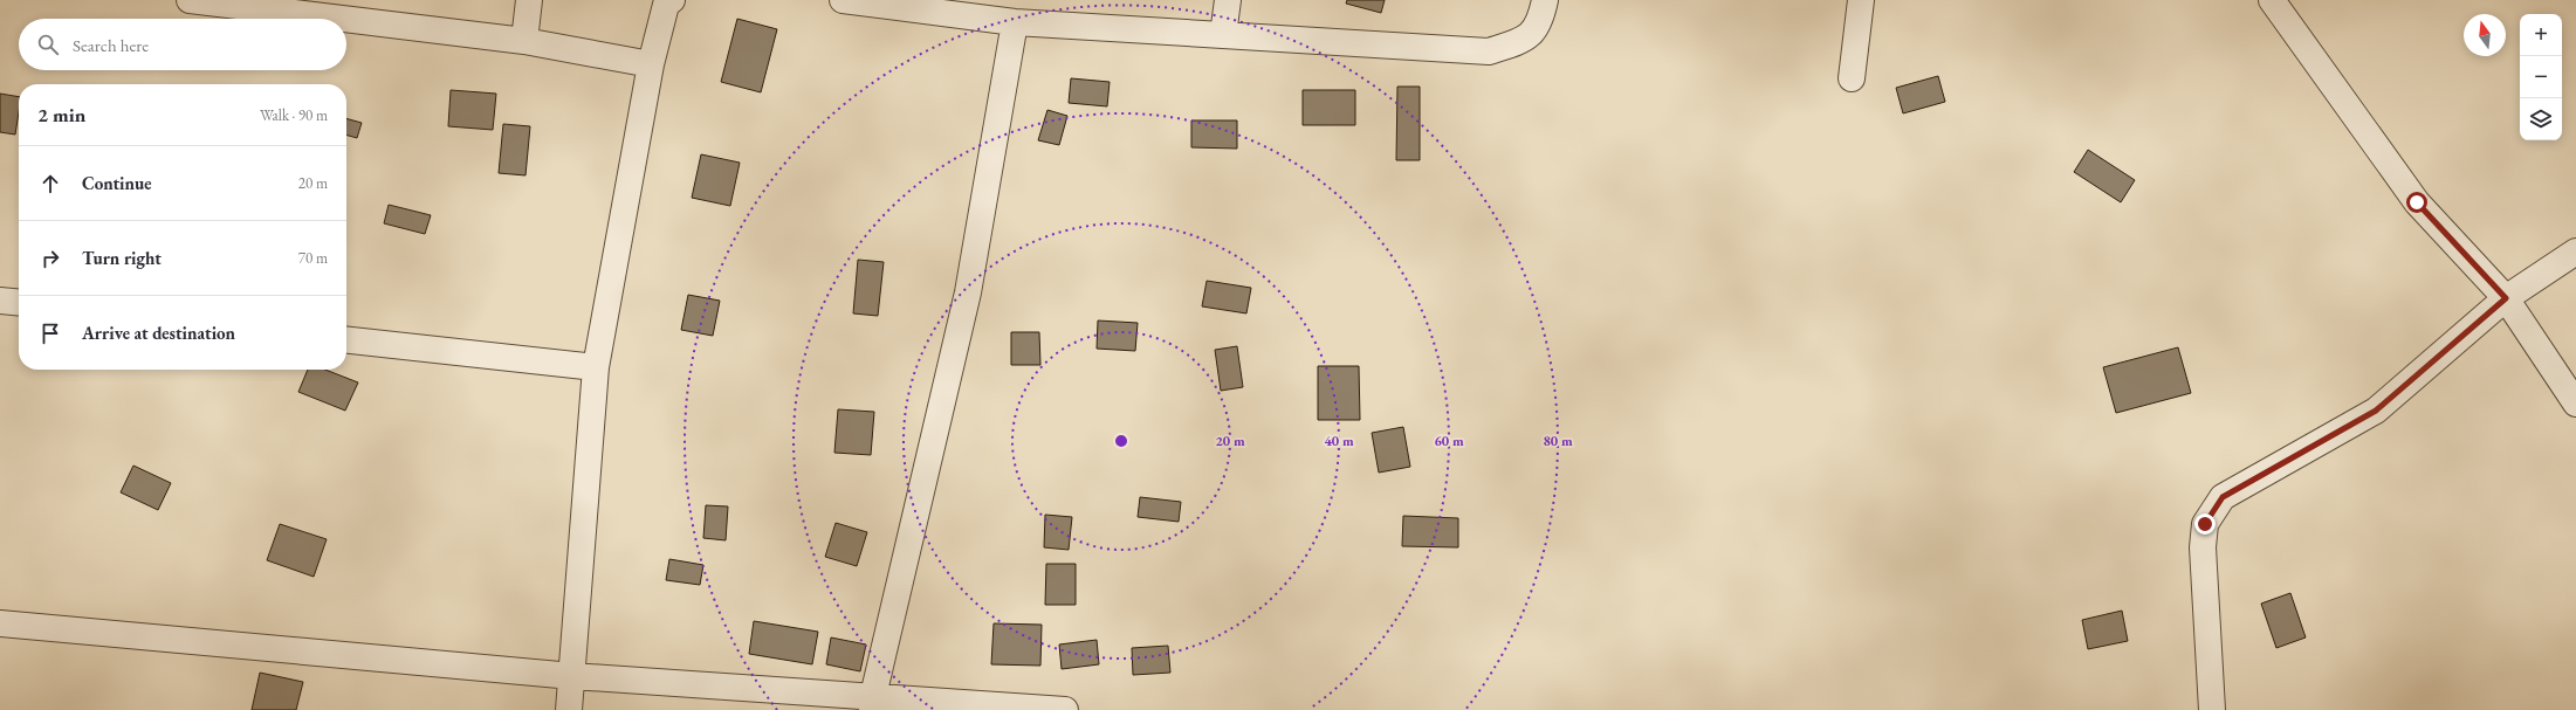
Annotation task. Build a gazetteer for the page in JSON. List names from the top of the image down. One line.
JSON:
{"north":"top","page":{"map_buttons":["+","−"],"search":"Search here","heading":["2 min","Walk · 90 m"],"list":[["Continue","20 m"],["Turn right","70 m"],"Arrive at destination"]},"rings":["20 m","40 m","60 m","80 m"]}
